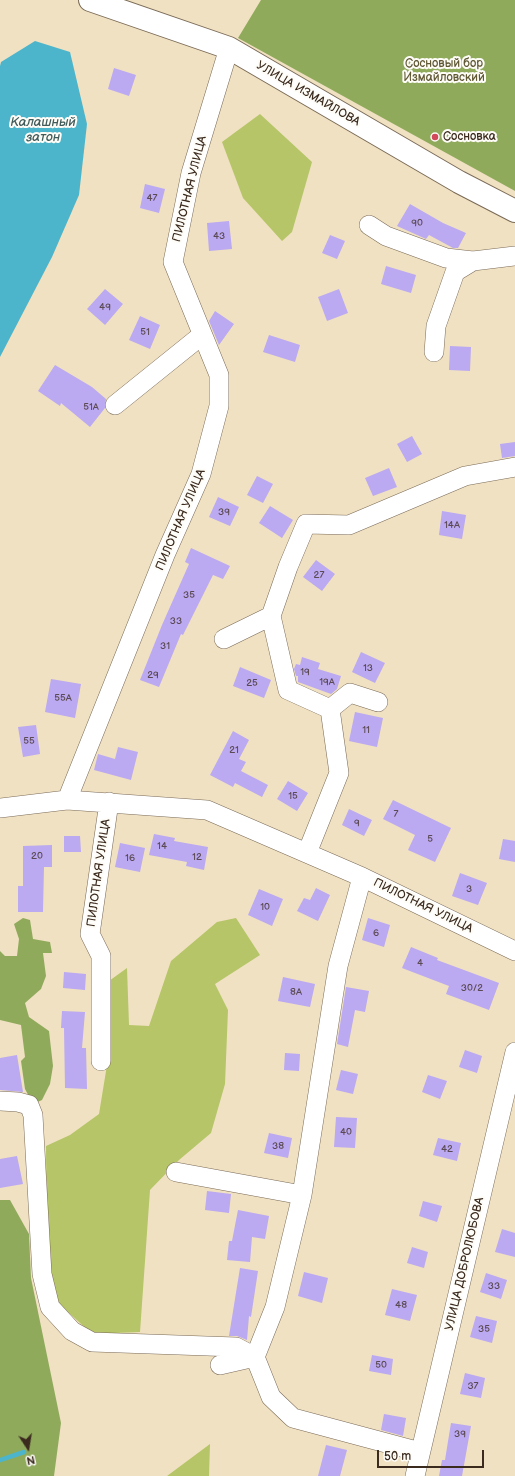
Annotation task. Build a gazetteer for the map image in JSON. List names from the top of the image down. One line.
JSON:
{"streets":{"main road":["УЛИЦА ИЗМАЙЛОВА"],"street":["ПИЛОТНАЯ УЛИЦА","УЛИЦА ДОБРОЛЮБОВА"]},"crossings":[["УЛИЦА ИЗМАЙЛОВА","ПИЛОТНАЯ УЛИЦА"]],"water":["Калашный затон"],"parks":["Сосновый бор Измайловский"],"places":["Сосновка"],"house_numbers":["47","90","43","49","51","51А","39","14А","27","35","33","31","13","19","29","19А","25","55А","11","55","21","15","7","9","5","14","20","12","16","3","10","6","4","30/2","8А","40","38","42","33","48","35","50","37","39"],"scale_bar":"50 m","north":"bottom"}
